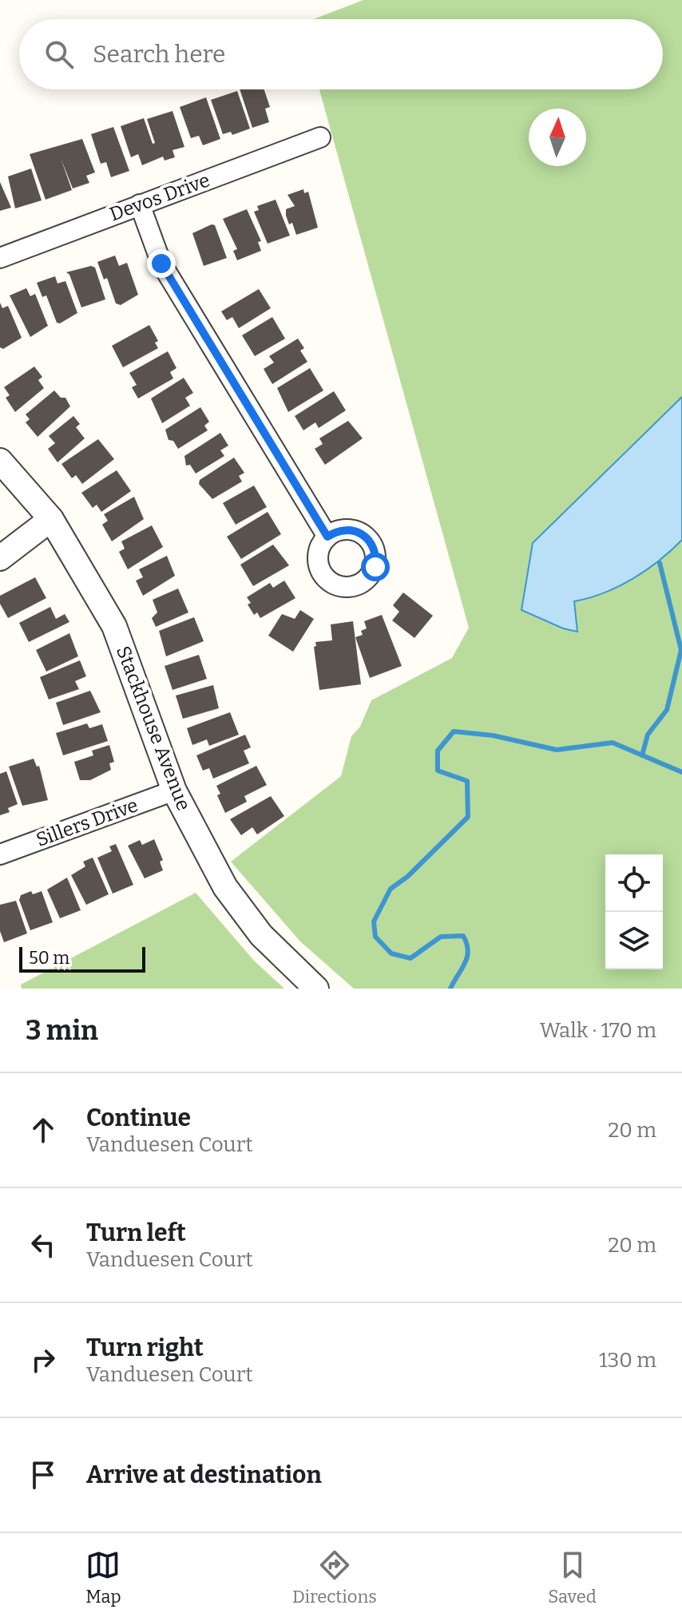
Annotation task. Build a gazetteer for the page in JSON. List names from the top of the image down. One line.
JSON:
{"streets":{"street":["Devos Drive","Stackhouse Avenue","Sillers Drive"]},"crossings":[["Stackhouse Avenue","Sillers Drive"]],"scale_bar":"50 m","north":"top","page":{"search":"Search here","scale":"50 m","heading":["3 min","Walk · 170 m"],"list":[["Continue","Vanduesen Court","20 m"],["Turn left","Vanduesen Court","20 m"],["Turn right","Vanduesen Court","130 m"],"Arrive at destination"],"nav":["Map","Directions","Saved"]}}
